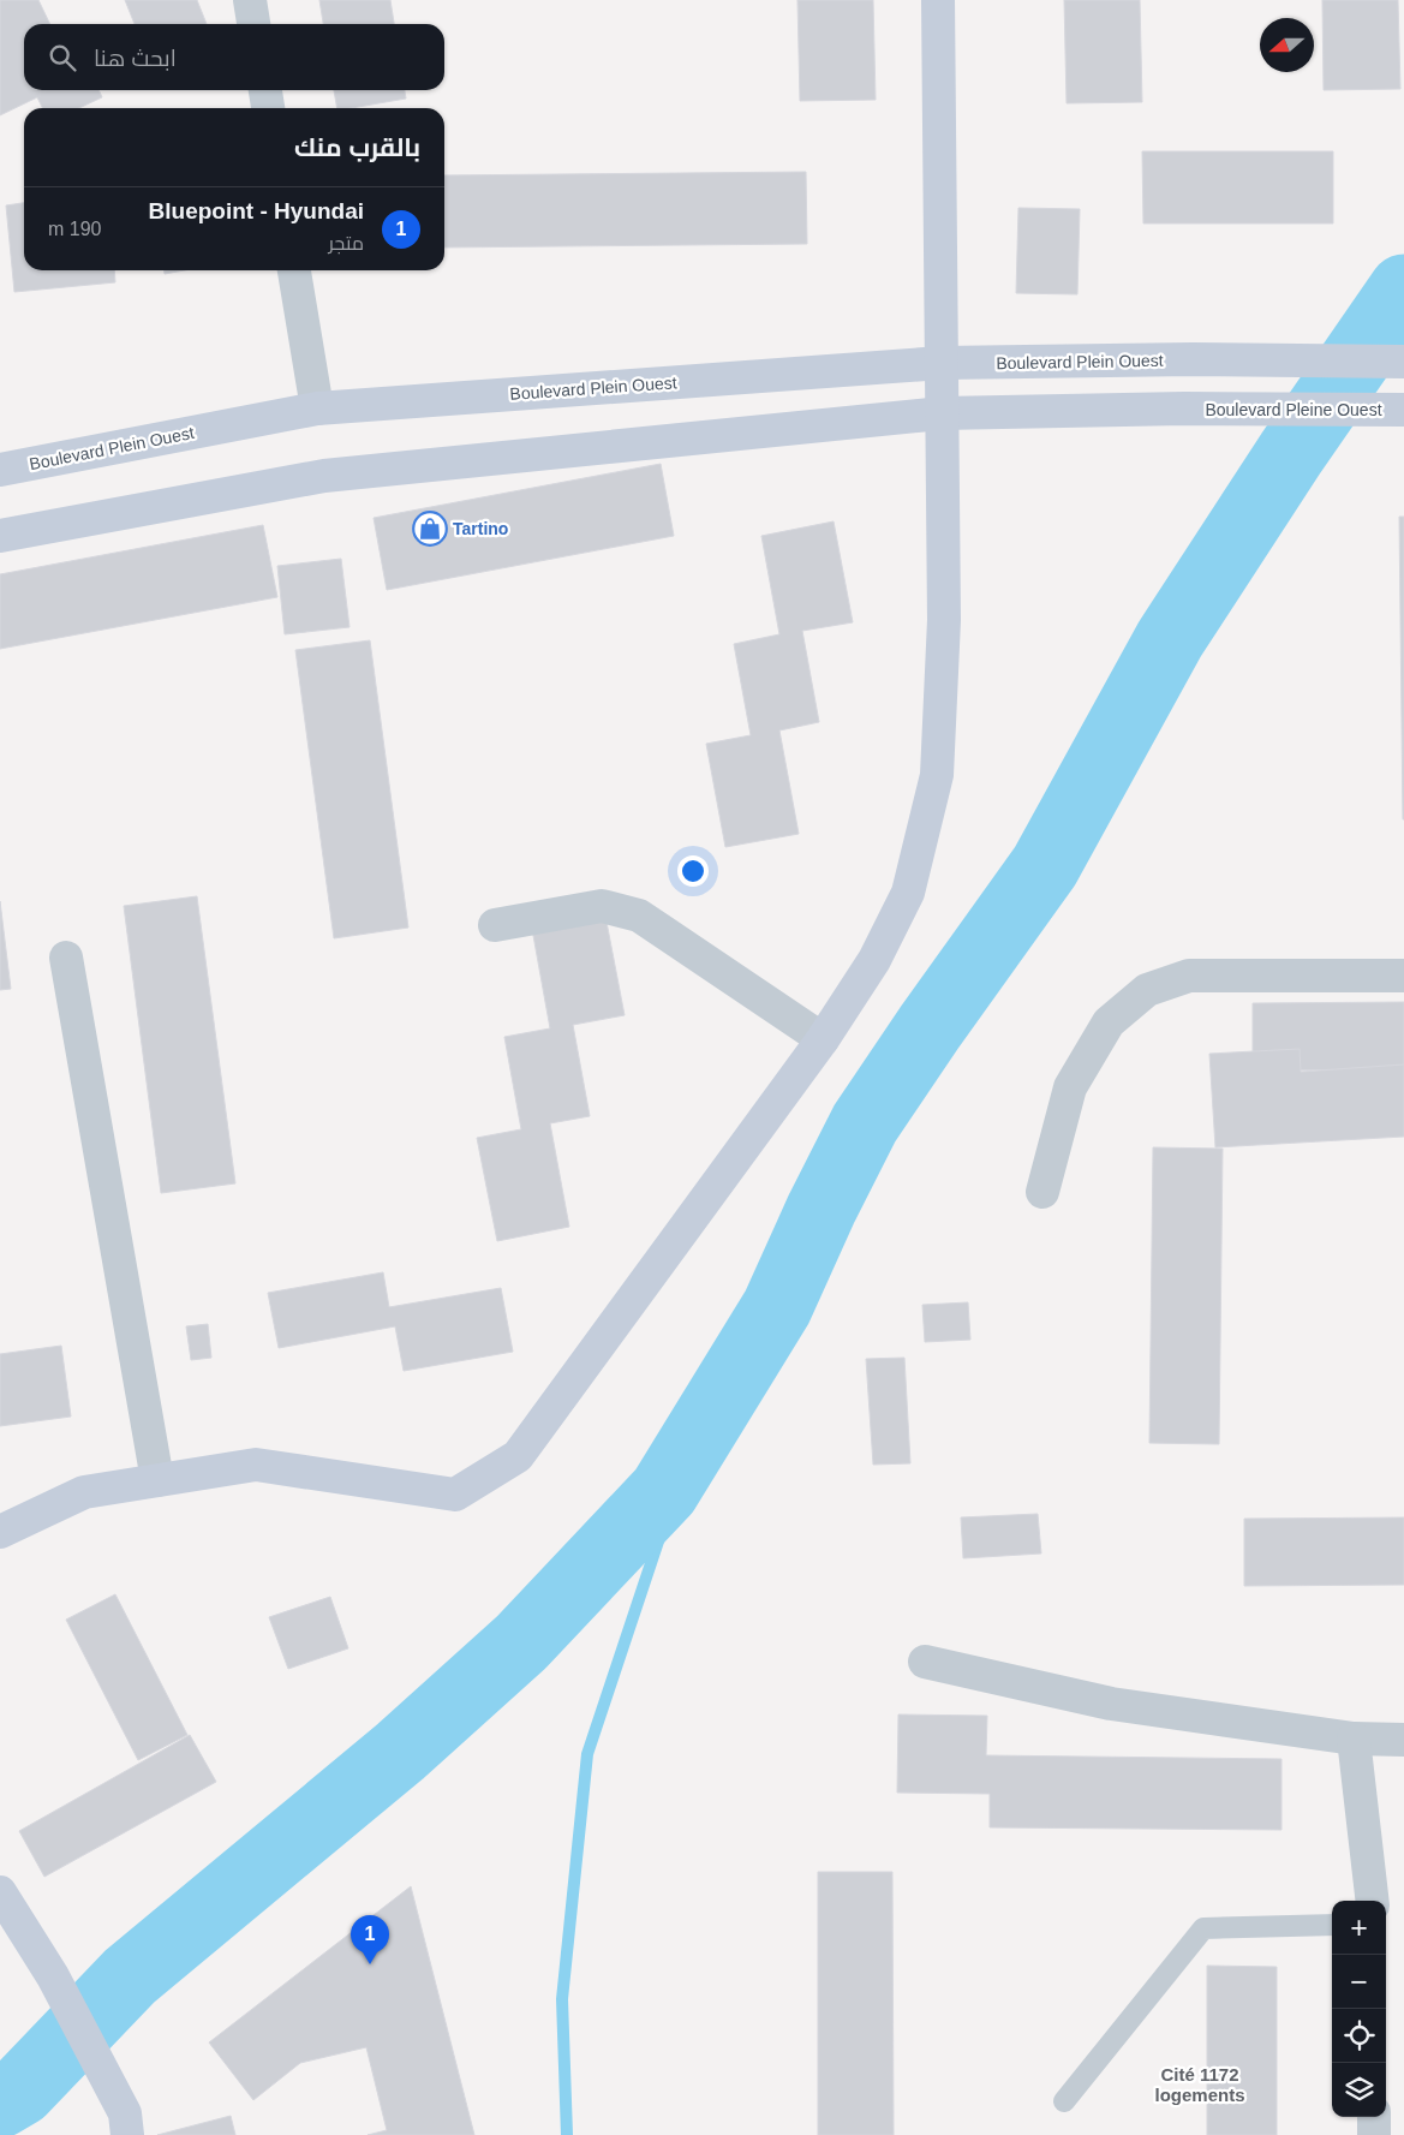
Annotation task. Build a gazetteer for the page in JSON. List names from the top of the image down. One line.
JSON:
{"streets":{"main road":["Boulevard Plein Ouest","Boulevard Pleine Ouest"]},"districts":["Cité 1172 logements"],"places":{"shop":["Tartino"]},"north":"left","page":{"search":"ابحث هنا","heading":"بالقرب منك","list":[{"mark":"1","name":"Bluepoint - Hyundai","note":"متجر","value":"190 m"}],"map_buttons":["+","−"],"pins":"1"}}
